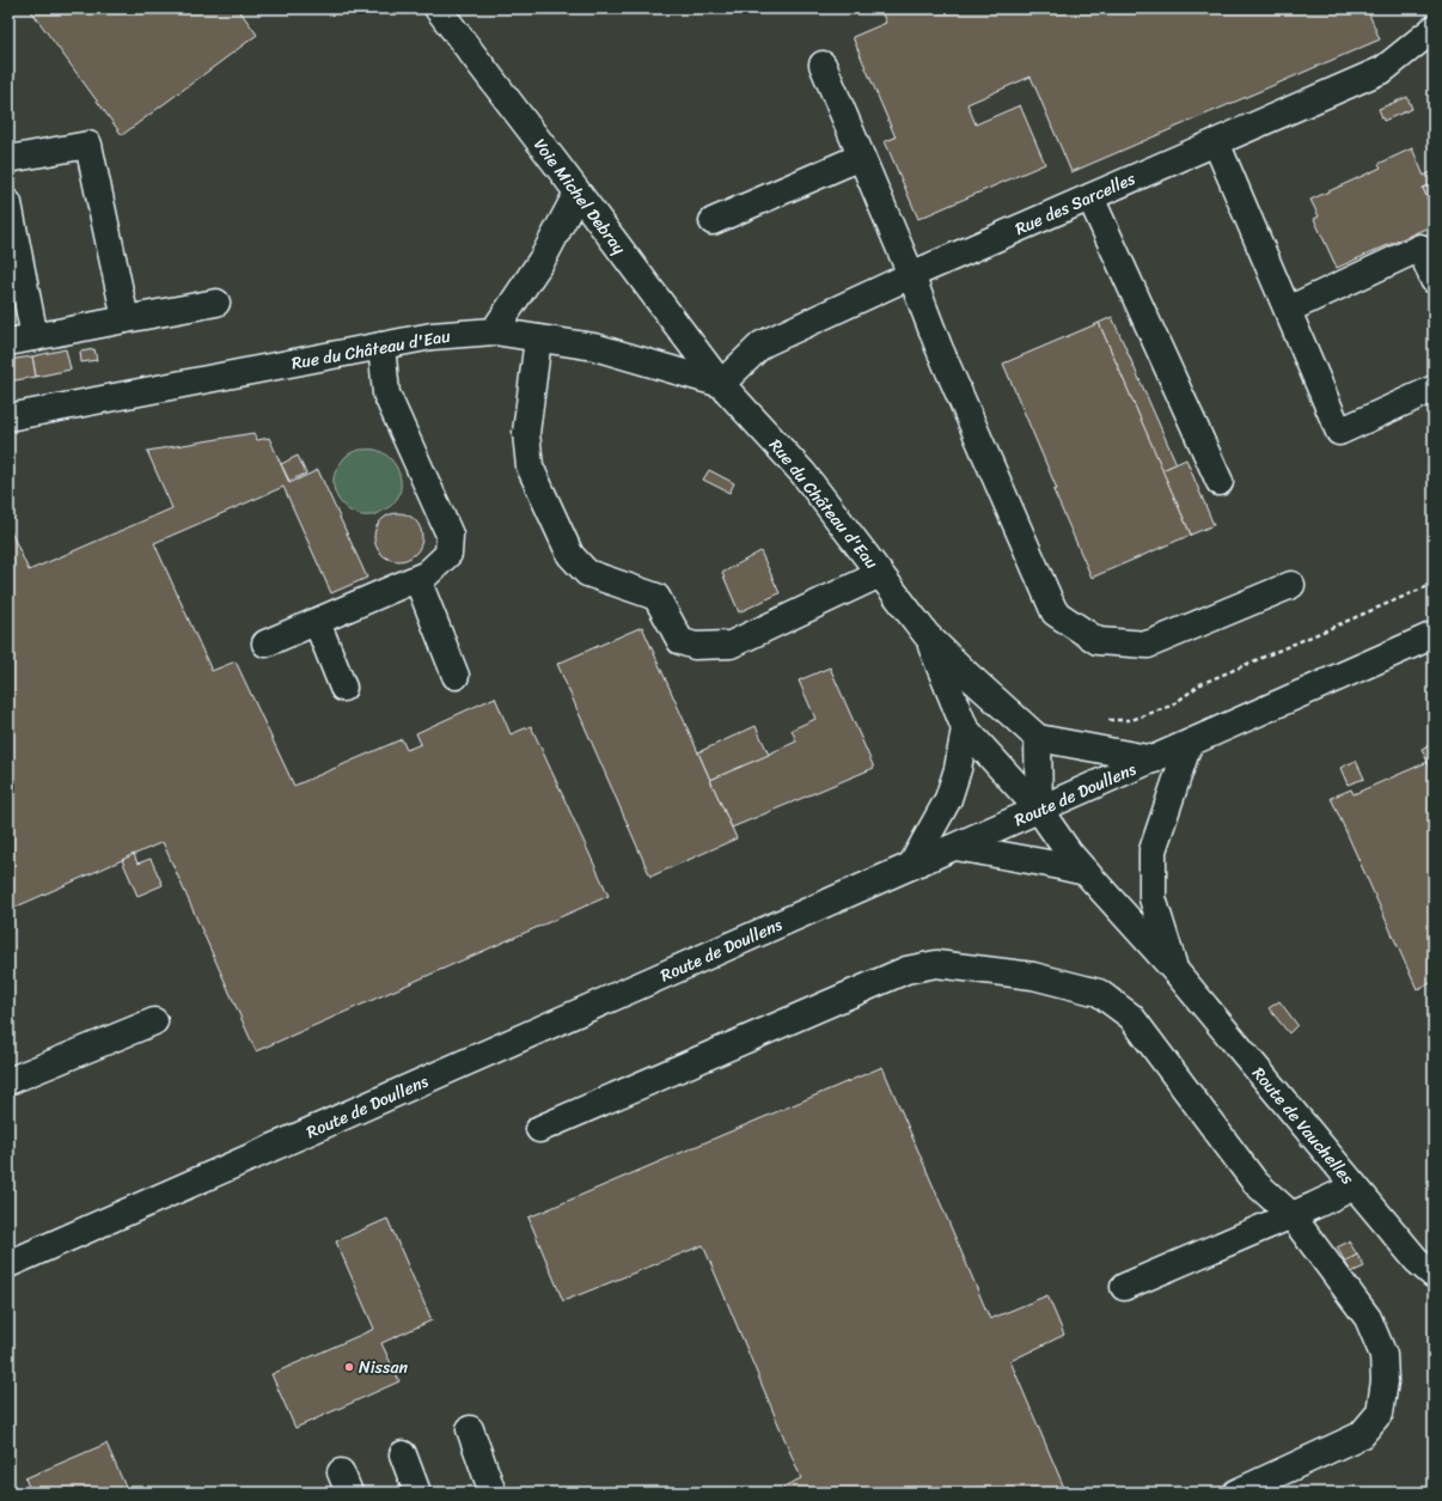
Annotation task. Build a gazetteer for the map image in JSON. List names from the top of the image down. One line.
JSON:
{"streets":{"street":["Voie Michel Debray","Rue des Sarcelles","Rue du Château d'Eau","Route de Doullens","Route de Vauchelles"]},"crossings":[["Voie Michel Debray","Rue des Sarcelles"],["Voie Michel Debray","Rue du Château d'Eau"],["Rue des Sarcelles","Rue du Château d'Eau"],["Rue du Château d'Eau","Route de Doullens"],["Rue du Château d'Eau","Route de Vauchelles"],["Route de Doullens","Route de Vauchelles"]],"places":["Nissan"]}
